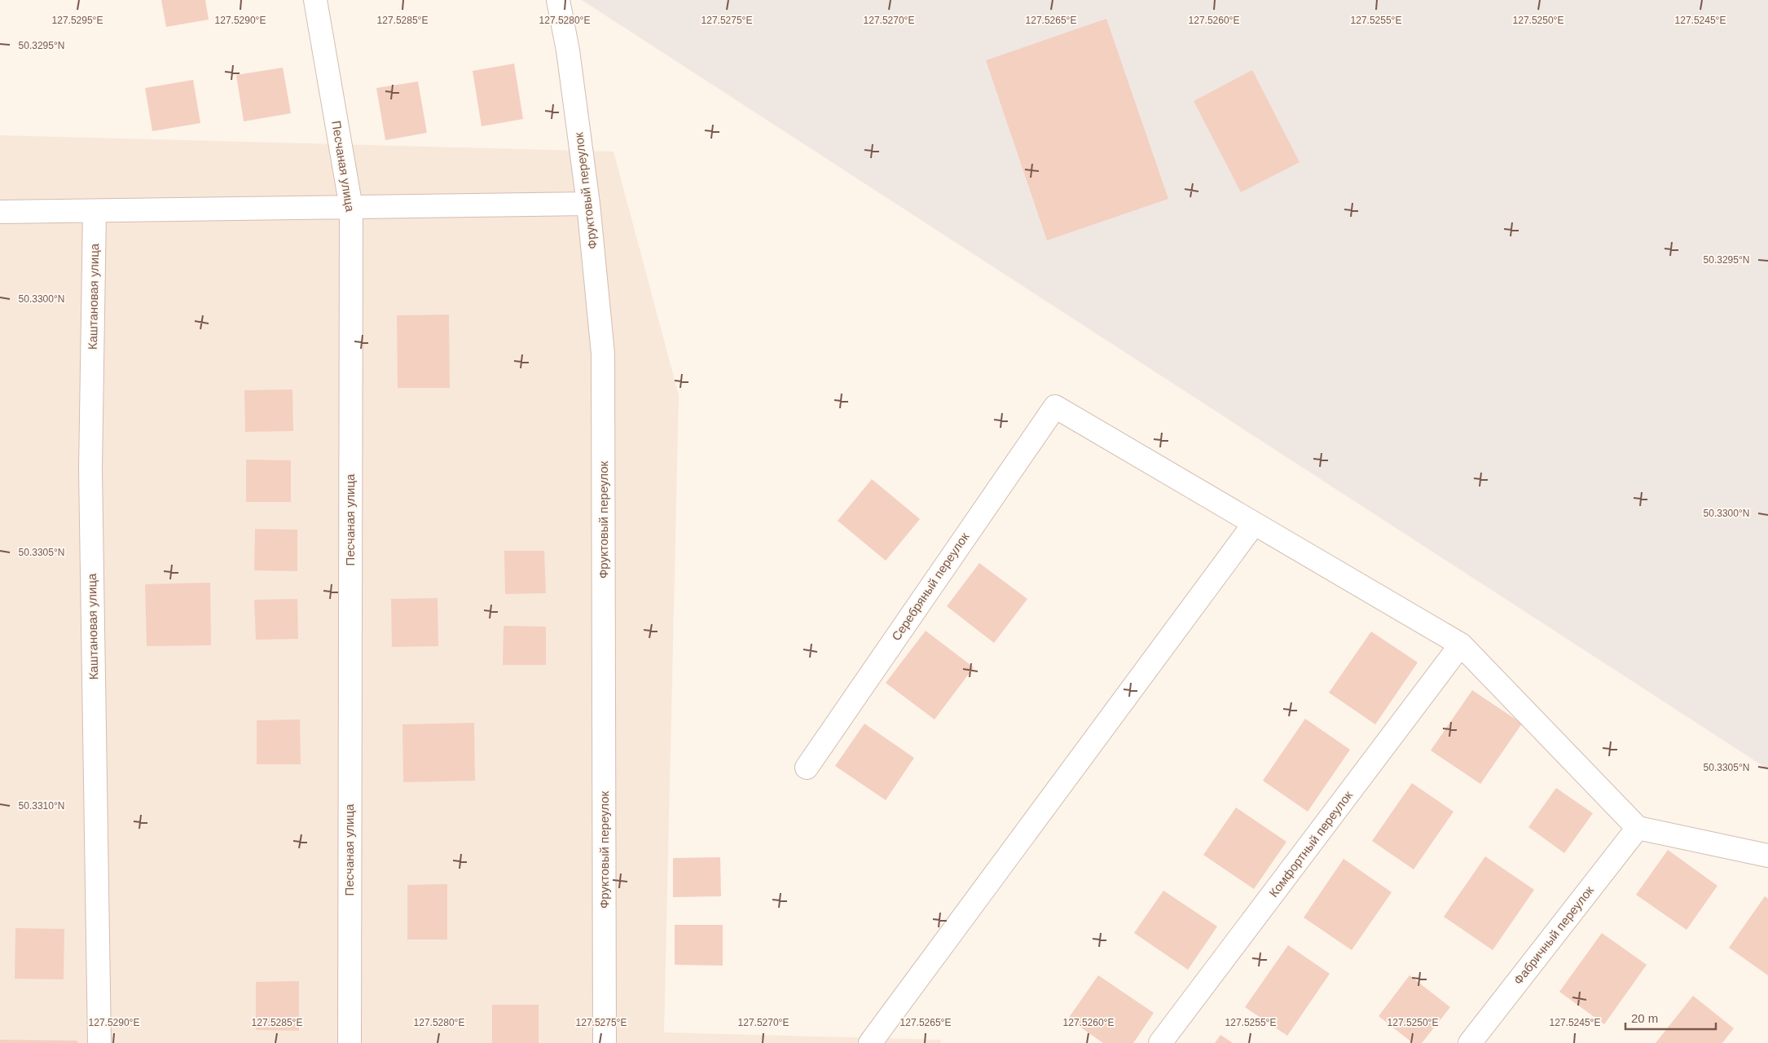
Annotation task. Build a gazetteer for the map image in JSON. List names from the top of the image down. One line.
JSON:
{"streets":{"street":["Песчаная улица","Фруктовый переулок","Каштановая улица","Серебряный переулок","Комфортный переулок","Фабричный переулок"]},"scale_bar":"20 m","coordinates":["127.5295°E","127.5290°E","127.5285°E","127.5280°E","127.5275°E","127.5270°E","127.5265°E","127.5260°E","127.5255°E","127.5250°E","127.5245°E","50.3295°N","50.3300°N","50.3305°N","50.3310°N"]}
